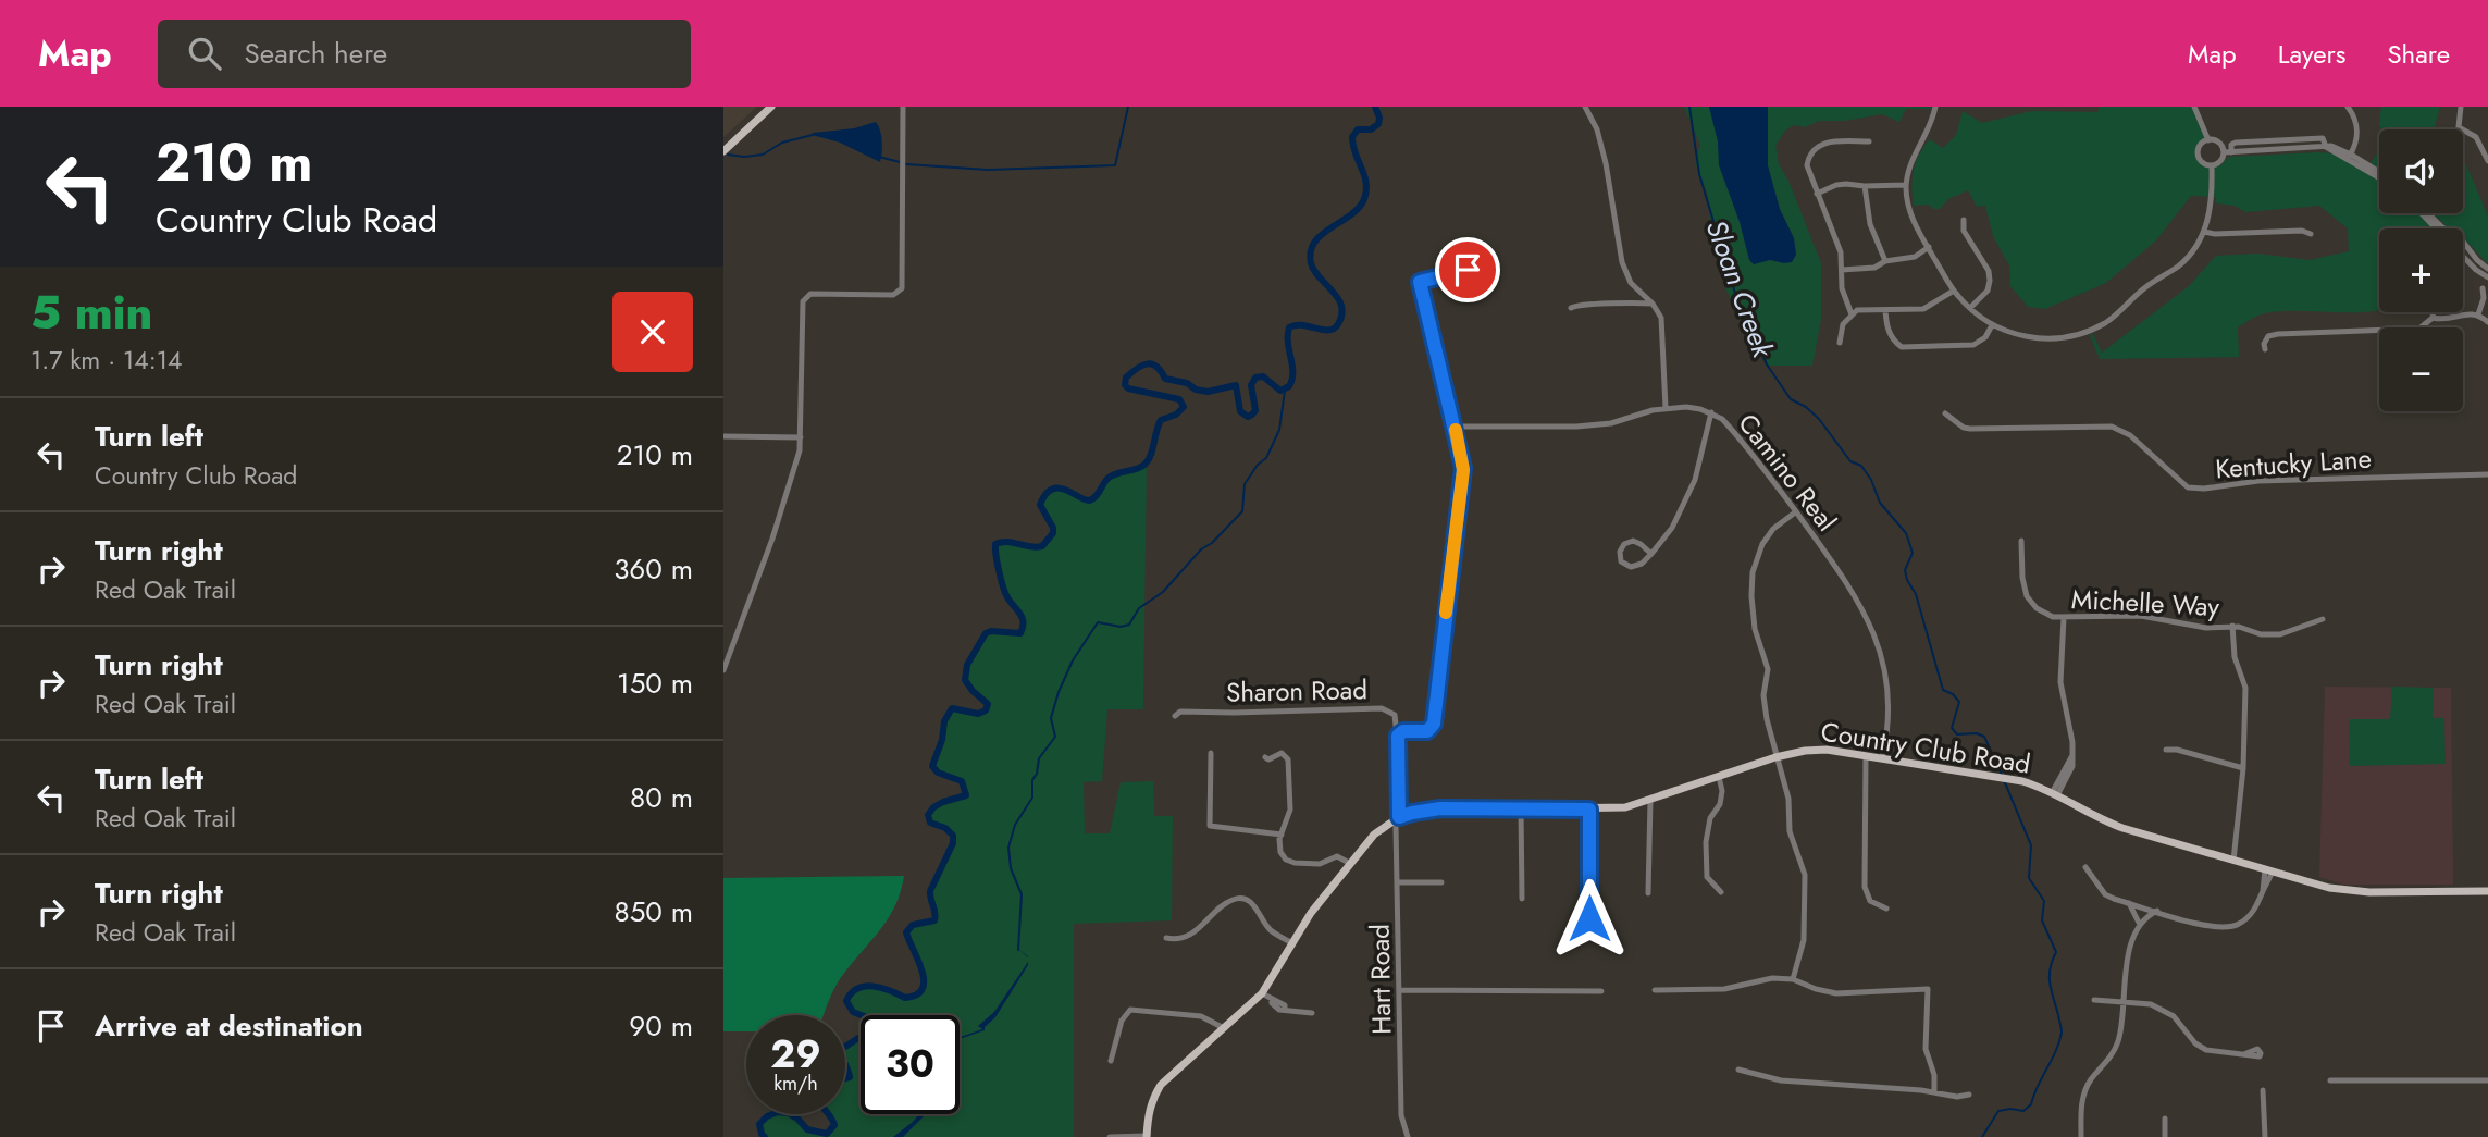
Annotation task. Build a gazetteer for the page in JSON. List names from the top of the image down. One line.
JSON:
{"streets":{"main road":["Country Club Road"],"street":["Kentucky Lane","Camino Real","Michelle Way","Sharon Road","Hart Road"]},"crossings":[["Camino Real","Country Club Road"],["Sharon Road","Hart Road"],["Country Club Road","Hart Road"]],"water":["Sloan Creek"],"page":{"header":"Map","search":"Search here","nav":["Map","Layers","Share"],"turn":["210 m","Country Club Road"],"map_buttons":["+","−"],"heading":["5 min","1.7 km · 14:14"],"list":[{"name":"Turn left","note":"Country Club Road","value":"210 m"},{"name":"Turn right","note":"Red Oak Trail","value":"360 m"},{"name":"Turn right","note":"Red Oak Trail","value":"150 m"},{"name":"Turn left","note":"Red Oak Trail","value":"80 m"},{"name":"Turn right","note":"Red Oak Trail","value":"850 m"},{"name":"Arrive at destination","value":"90 m"}],"speed":"29 km/h","limit":"30"}}
